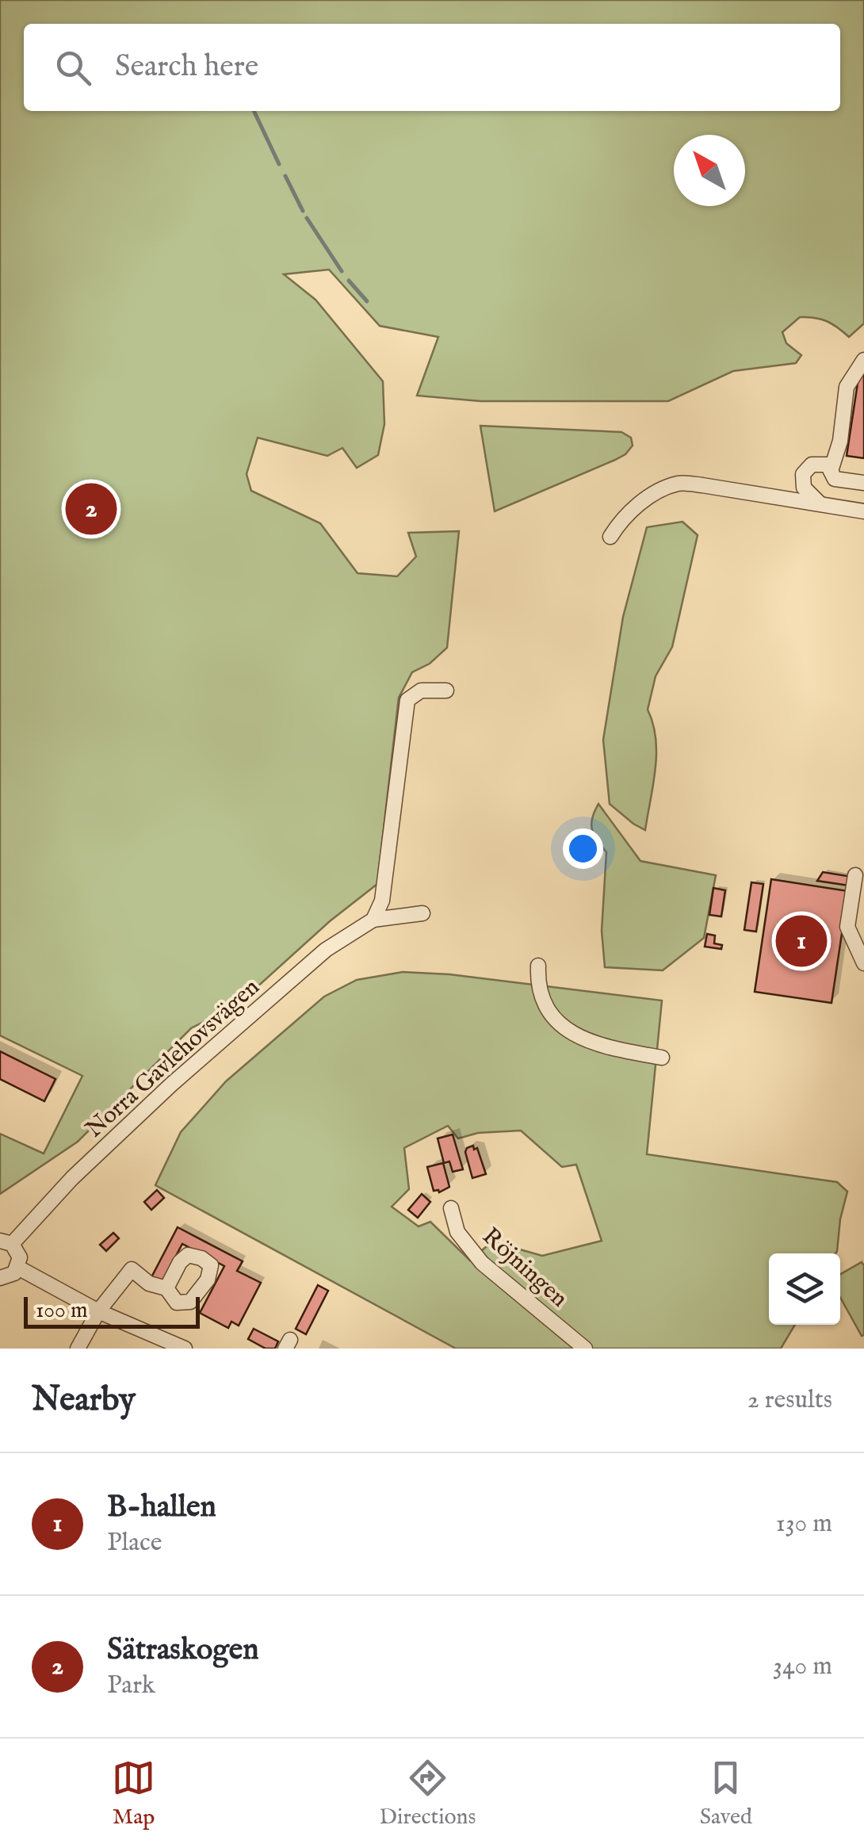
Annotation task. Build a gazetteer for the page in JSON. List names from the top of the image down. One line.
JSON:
{"streets":{"street":["Norra Gavlehovsvägen","Röjningen"]},"scale_bar":"100 m","north":"top left","page":{"search":"Search here","pins":["2","1"],"scale":"100 m","heading":["Nearby","2 results"],"list":[{"mark":"1","name":"B-hallen","note":"Place","value":"130 m"},{"mark":"2","name":"Sätraskogen","note":"Park","value":"340 m"}],"nav":["Map","Directions","Saved"]}}
